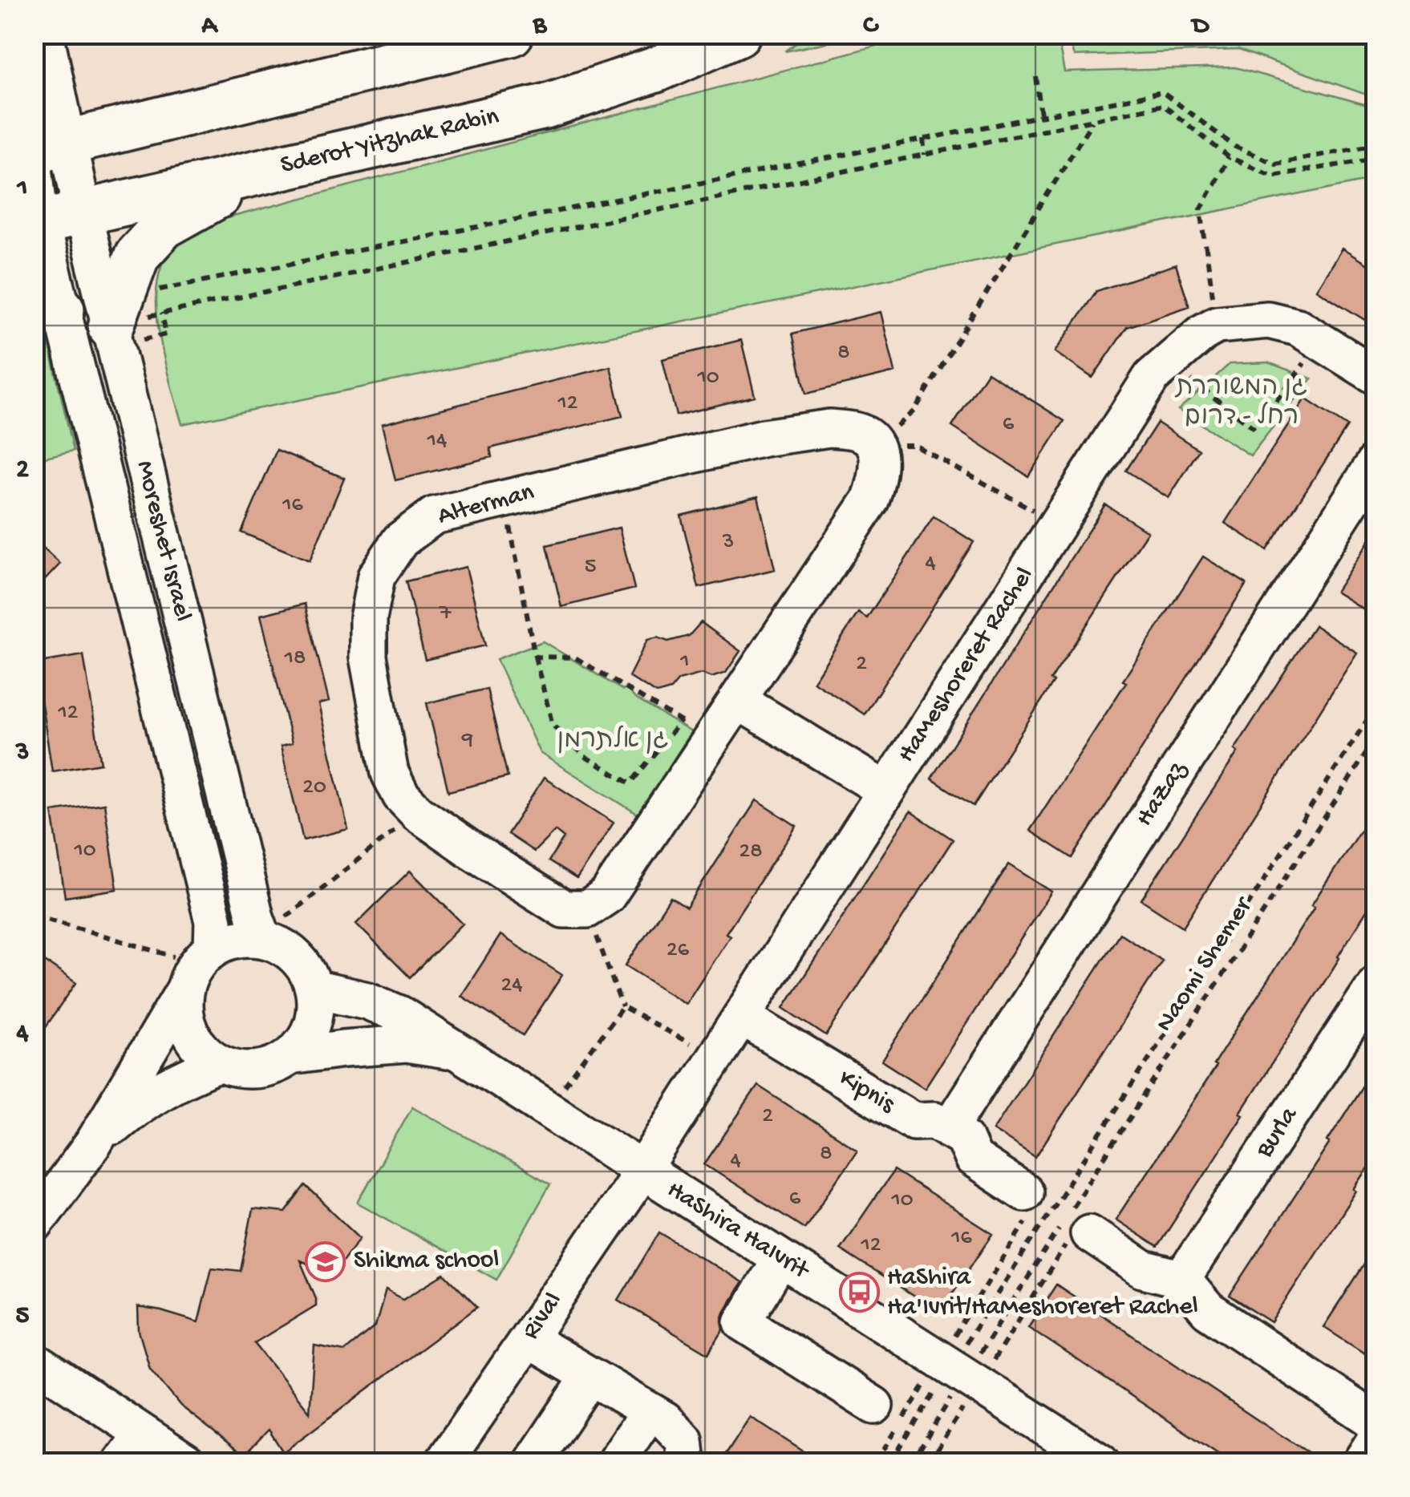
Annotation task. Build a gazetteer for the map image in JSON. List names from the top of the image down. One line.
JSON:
{"streets":{"main road":["Sderot Yitzhak Rabin"],"street":["Alterman","Moreshet Israel","HaMeshoreret Rachel","HaZaz","Kipnis","Burla","HaShira HaIvrit","Rival"],"path":["Naomi Shemer"]},"crossings":[["Sderot Yitzhak Rabin","Moreshet Israel"],["Moreshet Israel","HaShira HaIvrit"],["HaMeshoreret Rachel","Kipnis"],["HaMeshoreret Rachel","HaShira HaIvrit"],["HaMeshoreret Rachel","Rival"],["HaZaz","Kipnis"],["HaShira HaIvrit","Rival"]],"parks":["גן המשוררת רחל - דרום","גן אלתרמן"],"places":{"school or university":["Shikma school"],"bus stop":["HaShira Ha'Ivrit/HaMeshoreret Rachel"]},"house_numbers":["8","10","12","6","14","16","3","4","5","7","18","1","2","12","9","20","10","28","26","24","2","8","4","6","10","16","12"],"grid":{"columns":["A","B","C","D"],"rows":["1","2","3","4","5"]}}
